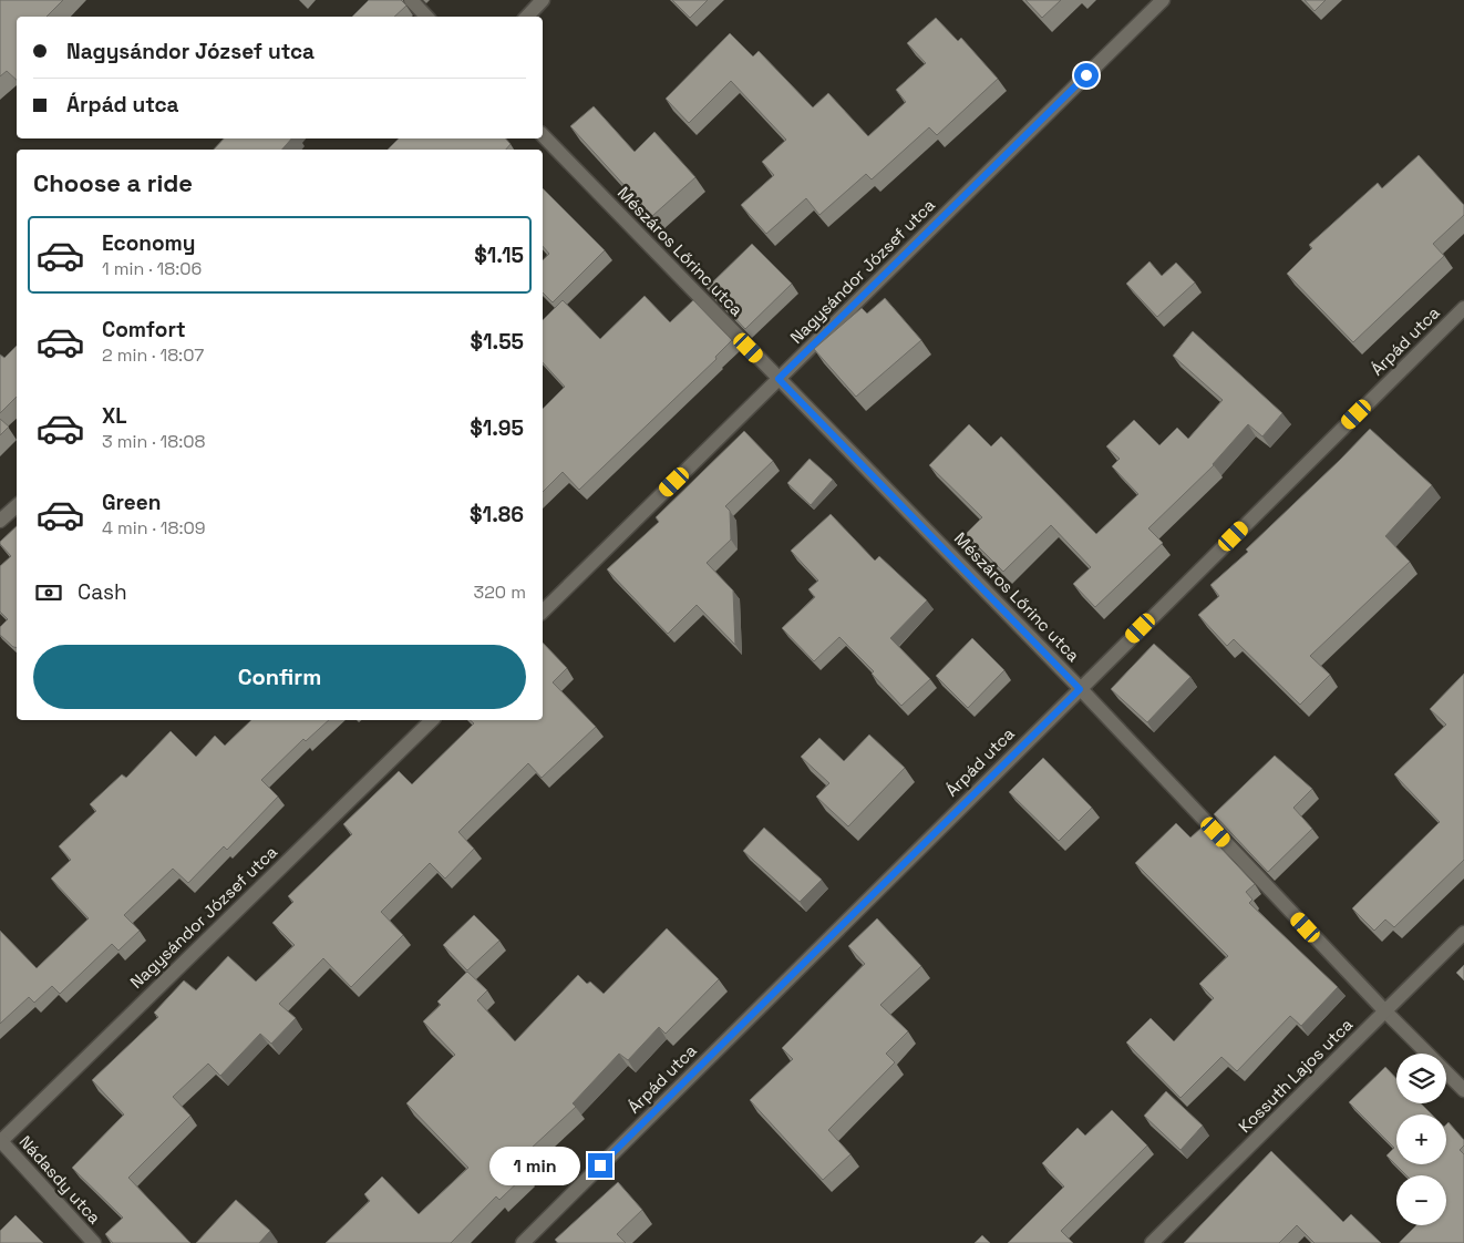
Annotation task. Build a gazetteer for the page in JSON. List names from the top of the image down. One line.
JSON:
{"streets":{"street":["Mészáros Lőrinc utca","Nagysándor József utca","Árpád utca","Kossuth Lajos utca","Nádasdy utca"]},"crossings":[["Mészáros Lőrinc utca","Nagysándor József utca"],["Mészáros Lőrinc utca","Árpád utca"],["Mészáros Lőrinc utca","Kossuth Lajos utca"],["Nagysándor József utca","Nádasdy utca"]],"page":{"banner":["Nagysándor József utca","Árpád utca"],"heading":"Choose a ride","list":[{"name":"Economy","note":"1 min · 18:06","value":"$1.15"},{"name":"Comfort","note":"2 min · 18:07","value":"$1.55"},{"name":"XL","note":"3 min · 18:08","value":"$1.95"},{"name":"Green","note":"4 min · 18:09","value":"$1.86"}],"pay":["Cash","320 m"],"buttons":"Confirm","map_buttons":["+","−"],"bubble":"1 min"}}
